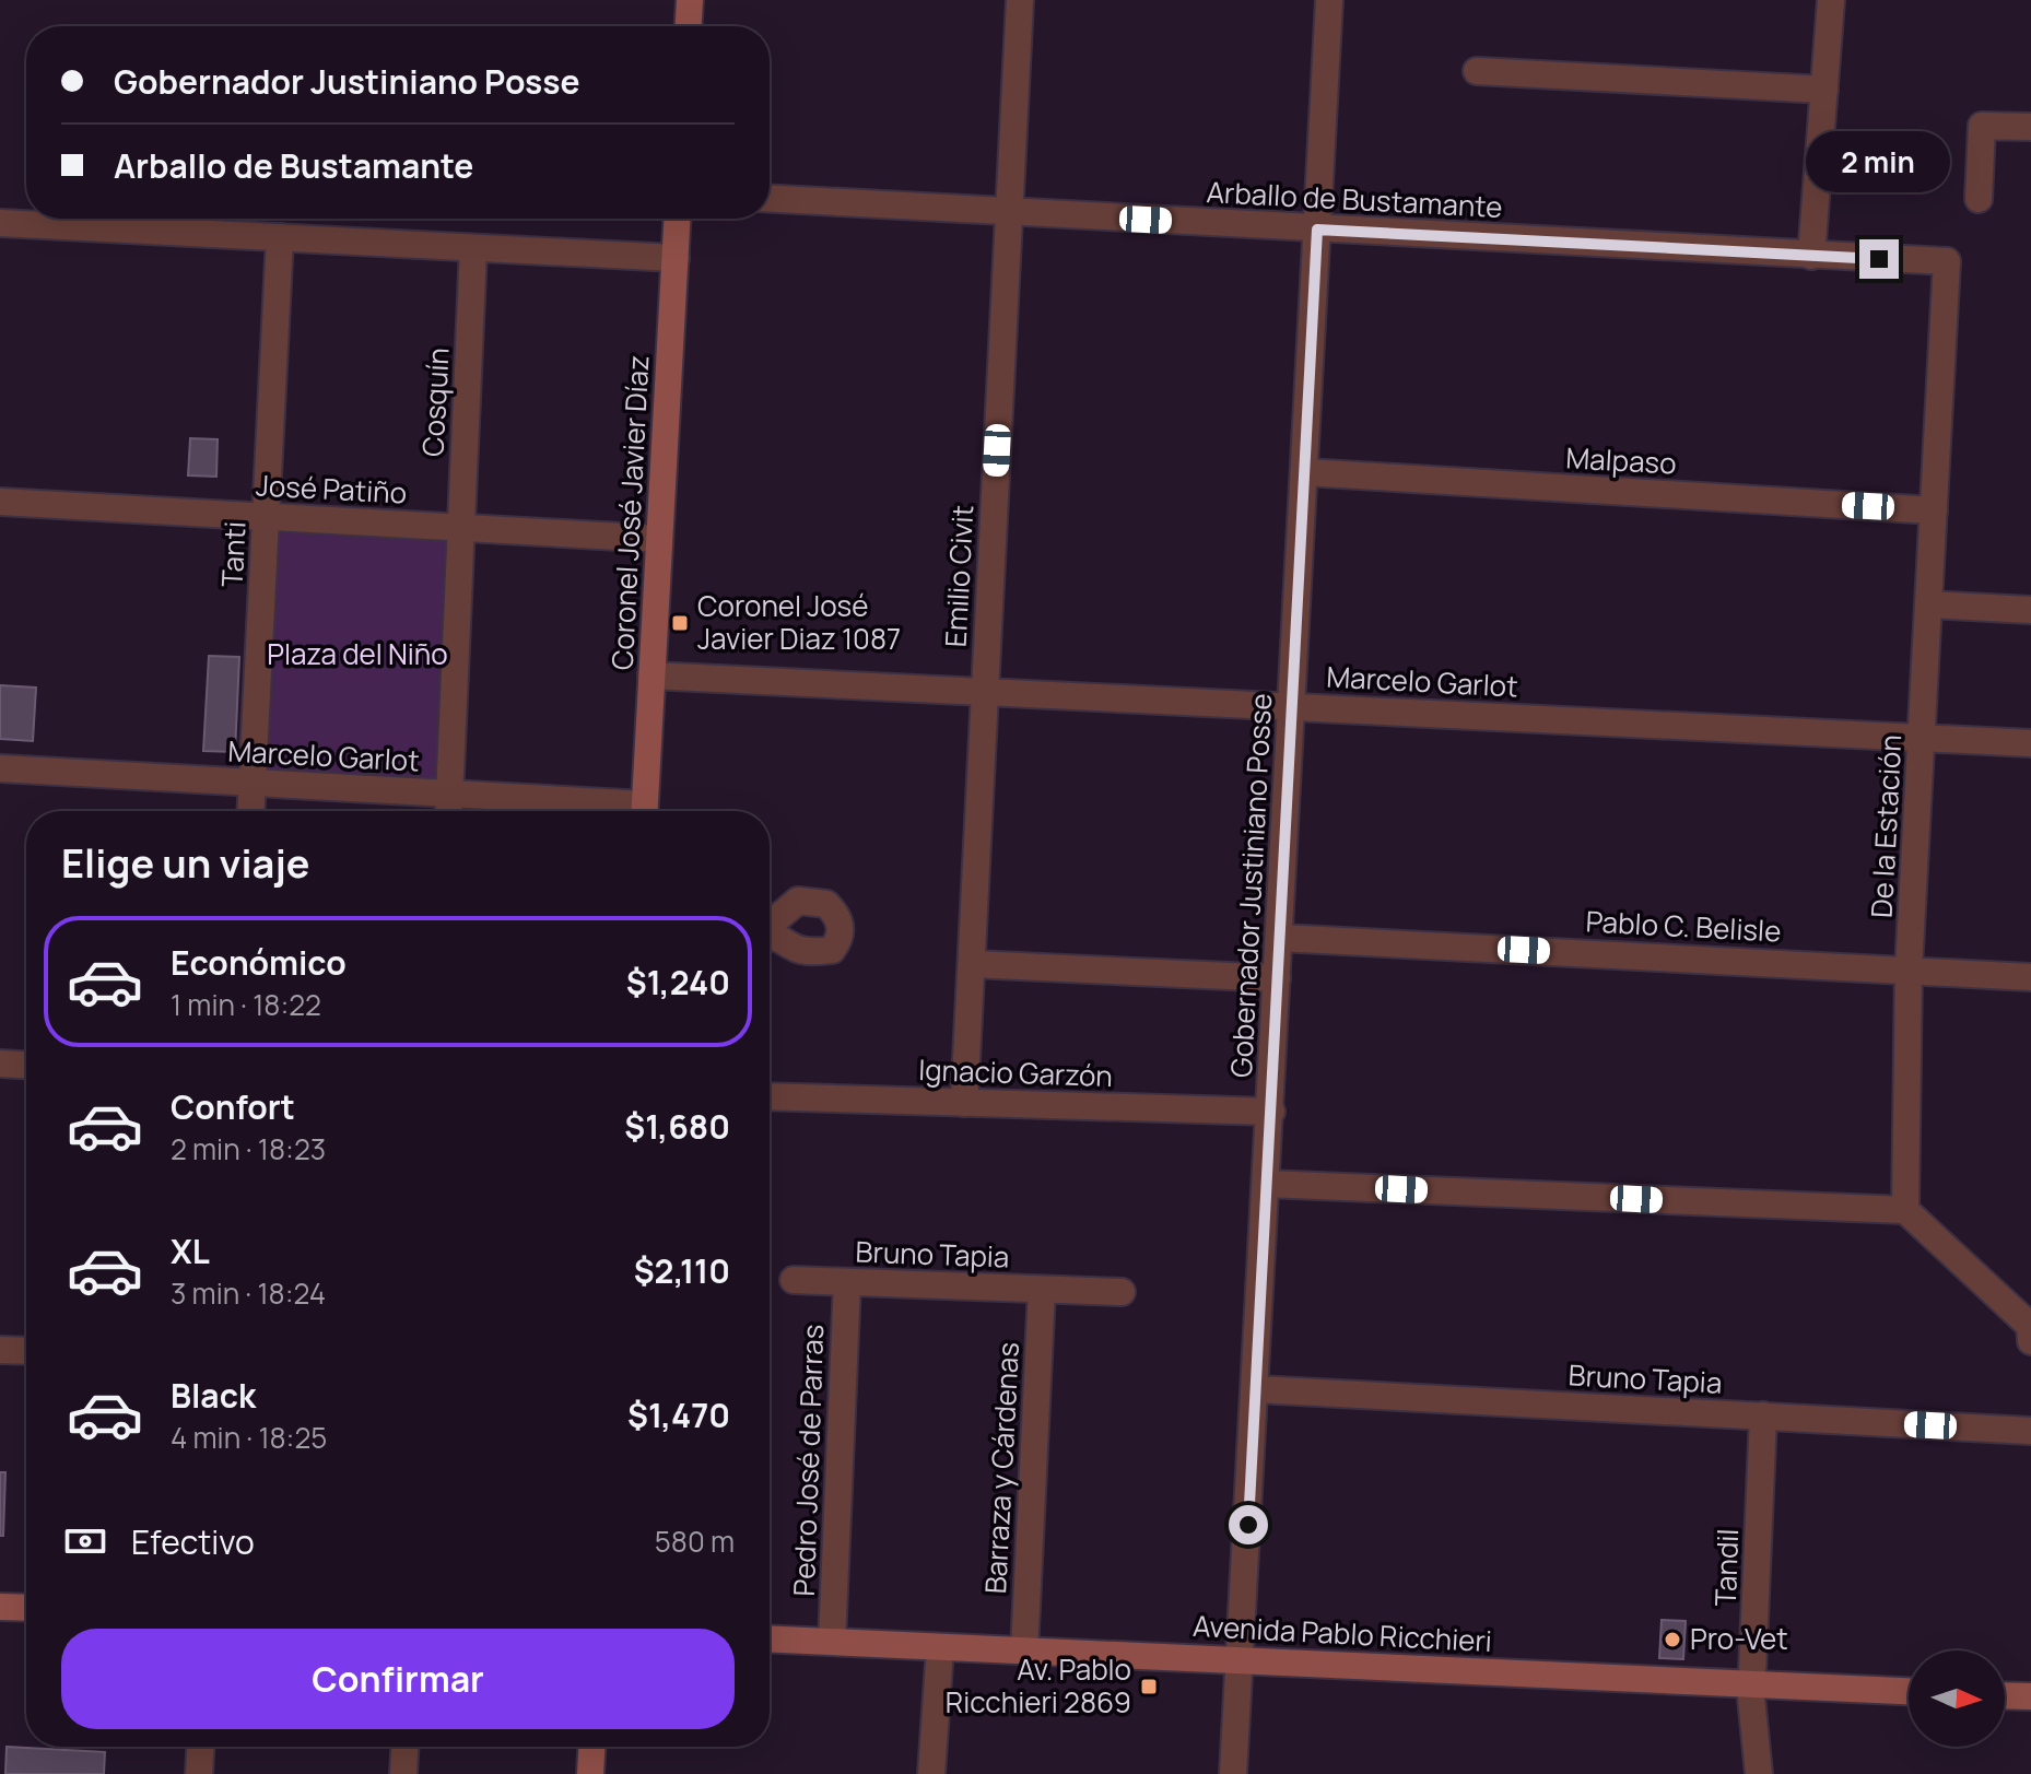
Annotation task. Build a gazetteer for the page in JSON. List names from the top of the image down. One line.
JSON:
{"streets":{"main road":["Coronel José Javier Díaz","Avenida Pablo Ricchieri"],"street":["Arballo de Bustamante","Cosquín","Malpaso","José Patiño","Tanti","Emilio Civit","Marcelo Garlot","De la Estación","Gobernador Justiniano Posse","Pablo C. Belisle","Ignacio Garzón","Bruno Tapia","Pedro José de Parras","Barraza y Cárdenas","Tandil"]},"crossings":[["Arballo de Bustamante","Emilio Civit"],["Arballo de Bustamante","De la Estación"],["Arballo de Bustamante","Gobernador Justiniano Posse"],["Cosquín","José Patiño"],["Cosquín","Marcelo Garlot"],["Malpaso","De la Estación"],["Malpaso","Gobernador Justiniano Posse"],["José Patiño","Coronel José Javier Díaz"],["José Patiño","Tanti"],["Coronel José Javier Díaz","Marcelo Garlot"],["Tanti","Marcelo Garlot"],["Emilio Civit","Marcelo Garlot"],["Emilio Civit","Ignacio Garzón"],["Marcelo Garlot","De la Estación"],["Marcelo Garlot","Gobernador Justiniano Posse"],["De la Estación","Pablo C. Belisle"],["Gobernador Justiniano Posse","Pablo C. Belisle"],["Gobernador Justiniano Posse","Ignacio Garzón"],["Gobernador Justiniano Posse","Bruno Tapia"],["Gobernador Justiniano Posse","Avenida Pablo Ricchieri"],["Bruno Tapia","Pedro José de Parras"],["Bruno Tapia","Barraza y Cárdenas"],["Bruno Tapia","Tandil"],["Pedro José de Parras","Avenida Pablo Ricchieri"],["Barraza y Cárdenas","Avenida Pablo Ricchieri"],["Tandil","Avenida Pablo Ricchieri"]],"parks":["Plaza del Niño"],"places":{"transit":["Coronel José Javier Diaz 1087","Av. Pablo Ricchieri 2869"],"other":["Pro-Vet"]},"north":"right","page":{"banner":["Gobernador Justiniano Posse","Arballo de Bustamante"],"bubble":"2 min","heading":"Elige un viaje","list":[{"name":"Económico","note":"1 min · 18:22","value":"$1,240"},{"name":"Confort","note":"2 min · 18:23","value":"$1,680"},{"name":"XL","note":"3 min · 18:24","value":"$2,110"},{"name":"Black","note":"4 min · 18:25","value":"$1,470"}],"pay":["Efectivo","580 m"],"buttons":"Confirmar"}}
